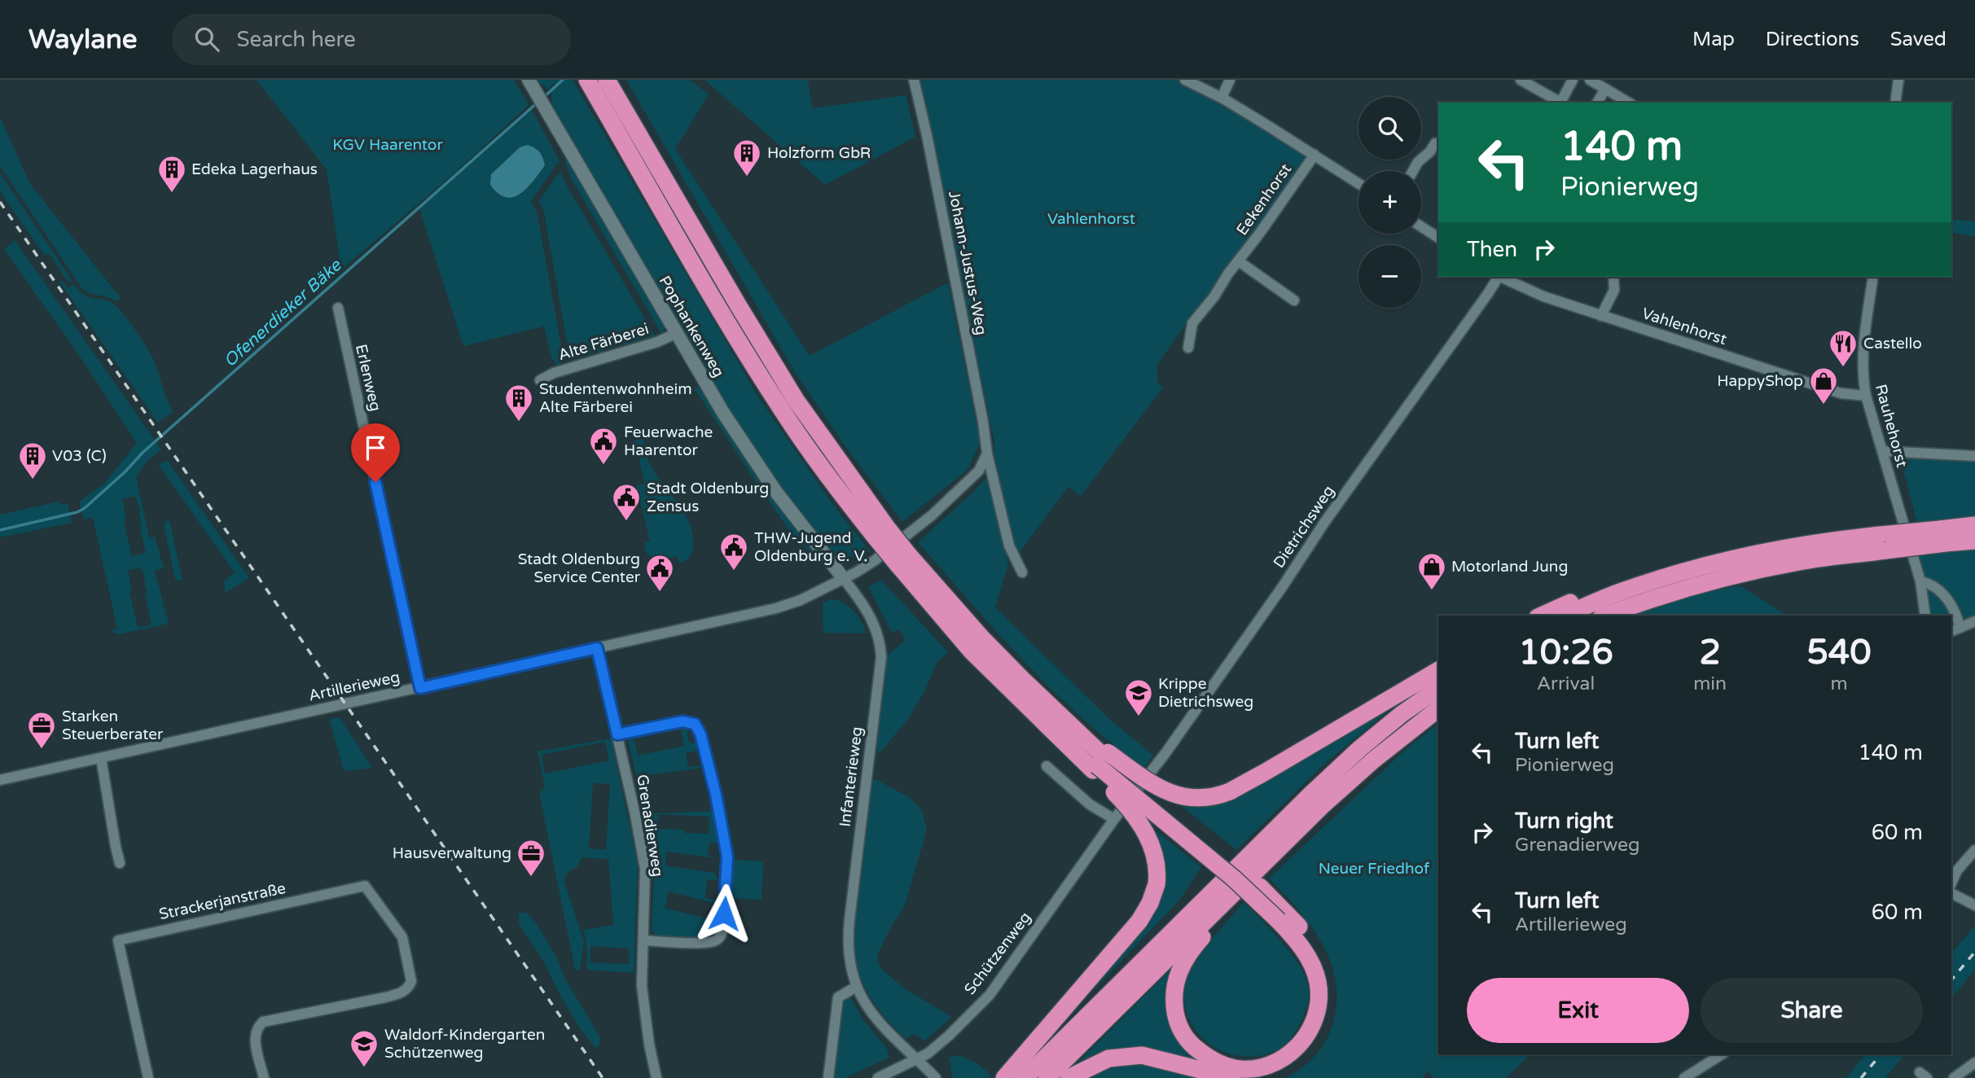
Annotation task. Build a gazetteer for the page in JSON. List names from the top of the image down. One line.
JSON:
{"streets":{"street":["Eekenhorst","Johann-Justus-Weg","Pophankenweg","Vahlenhorst","Alte Färberei","Erlenweg","Rauhehorst","Dietrichsweg","Artillerieweg","Infanterieweg","Grenadierweg","Strackerjanstraße","Schützenweg"]},"crossings":[["Pophankenweg","Alte Färberei"],["Pophankenweg","Artillerieweg"],["Pophankenweg","Infanterieweg"],["Vahlenhorst","Rauhehorst"],["Erlenweg","Artillerieweg"],["Dietrichsweg","Schützenweg"],["Artillerieweg","Infanterieweg"],["Artillerieweg","Grenadierweg"],["Infanterieweg","Schützenweg"]],"water":["Ofenerdieker Bäke"],"parks":["KGV Haarentor","Vahlenhorst","Neuer Friedhof"],"places":{"building":["Holzform GbR","Edeka Lagerhaus","Studentenwohnheim Alte Färberei","V03 (C)"],"restaurant":["Castello"],"shop":["HappyShop","Motorland Jung"],"public building":["Feuerwache Haarentor","Stadt Oldenburg Zensus","THW-Jugend Oldenburg e. V.","Stadt Oldenburg Service Center"],"school or university":["Krippe Dietrichsweg","Waldorf-Kindergarten Schützenweg"],"office":["Starken Steuerberater","Hausverwaltung"]},"page":{"header":"Waylane","search":"Search here","nav":["Map","Directions","Saved"],"map_buttons":["+","−"],"turn":["140 m","Pionierweg"],"then":"Then","eta":["10:26","Arrival","2","min","540","m"],"list":[{"name":"Turn left","note":"Pionierweg","value":"140 m"},{"name":"Turn right","note":"Grenadierweg","value":"60 m"},{"name":"Turn left","note":"Artillerieweg","value":"60 m"}],"buttons":["Exit","Share"]}}
